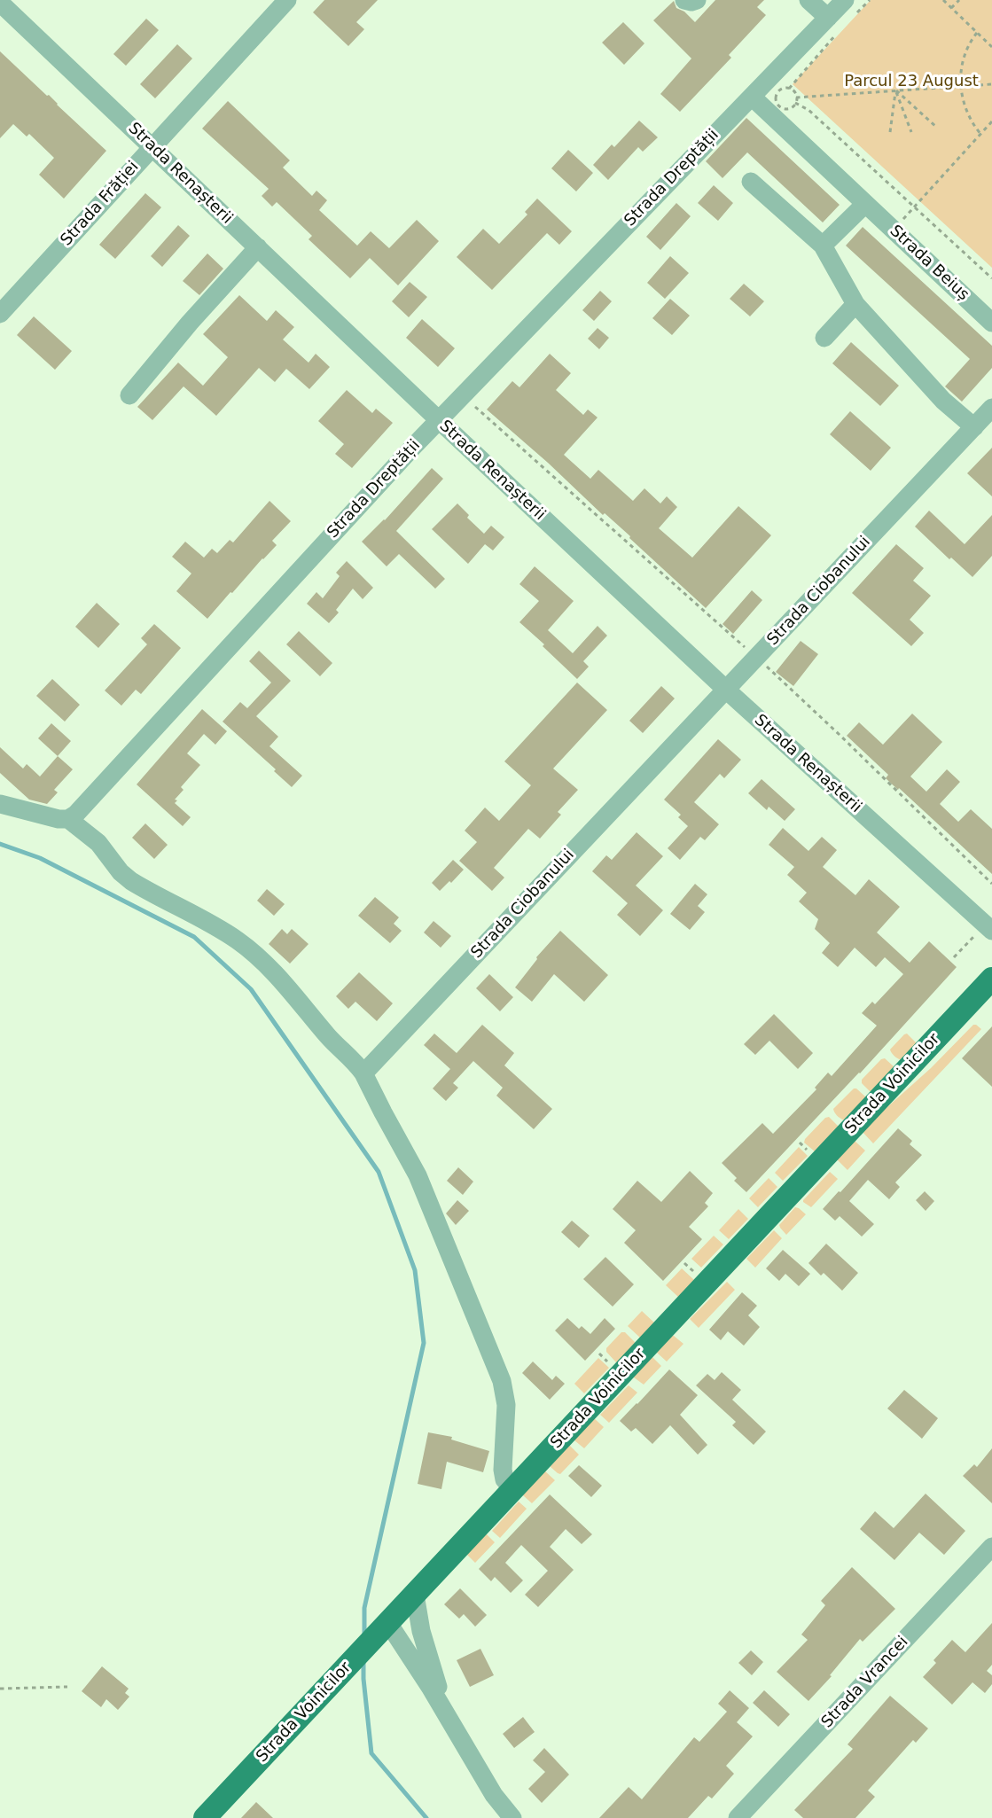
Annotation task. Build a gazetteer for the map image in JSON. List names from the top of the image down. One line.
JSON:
{"streets":{"main road":["Strada Voinicilor"],"street":["Strada Renașterii","Strada Dreptății","Strada Frăției","Strada Beiuș","Strada Ciobanului","Strada Vrancei"]},"crossings":[["Strada Renașterii","Strada Dreptății"],["Strada Renașterii","Strada Frăției"],["Strada Renașterii","Strada Ciobanului"],["Strada Dreptății","Strada Beiuș"]],"parks":["Parcul 23 August"]}
